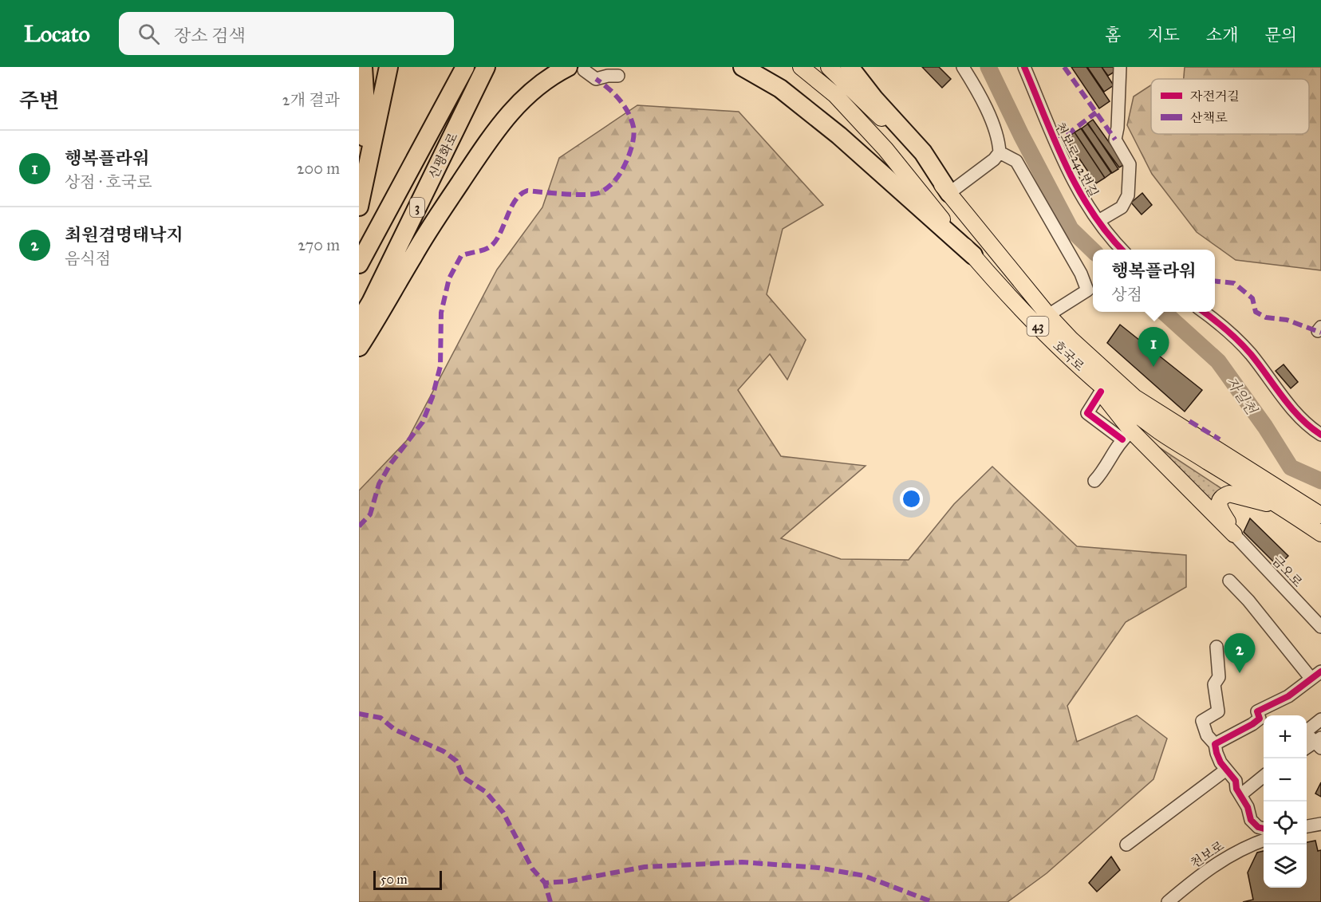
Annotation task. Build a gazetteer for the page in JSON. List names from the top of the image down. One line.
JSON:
{"streets":{"highway":["신평화로","3"],"main road":["43","호국로"],"street":["천보로242번길","금오로","천보로"]},"water":["자일천"],"legend":["자전거길","산책로"],"scale_bar":"50 m","page":{"header":"Locato","search":"장소 검색","nav":["홈","지도","소개","문의"],"heading":["주변","2개 결과"],"list":[{"mark":"1","name":"행복플라워","note":"상점 · 호국로","value":"200 m"},{"mark":"2","name":"최원겸명태낙지","note":"음식점","value":"270 m"}],"popup":["행복플라워","상점"],"pins":["1","2"],"map_buttons":["+","−"],"scale":"50 m"}}
